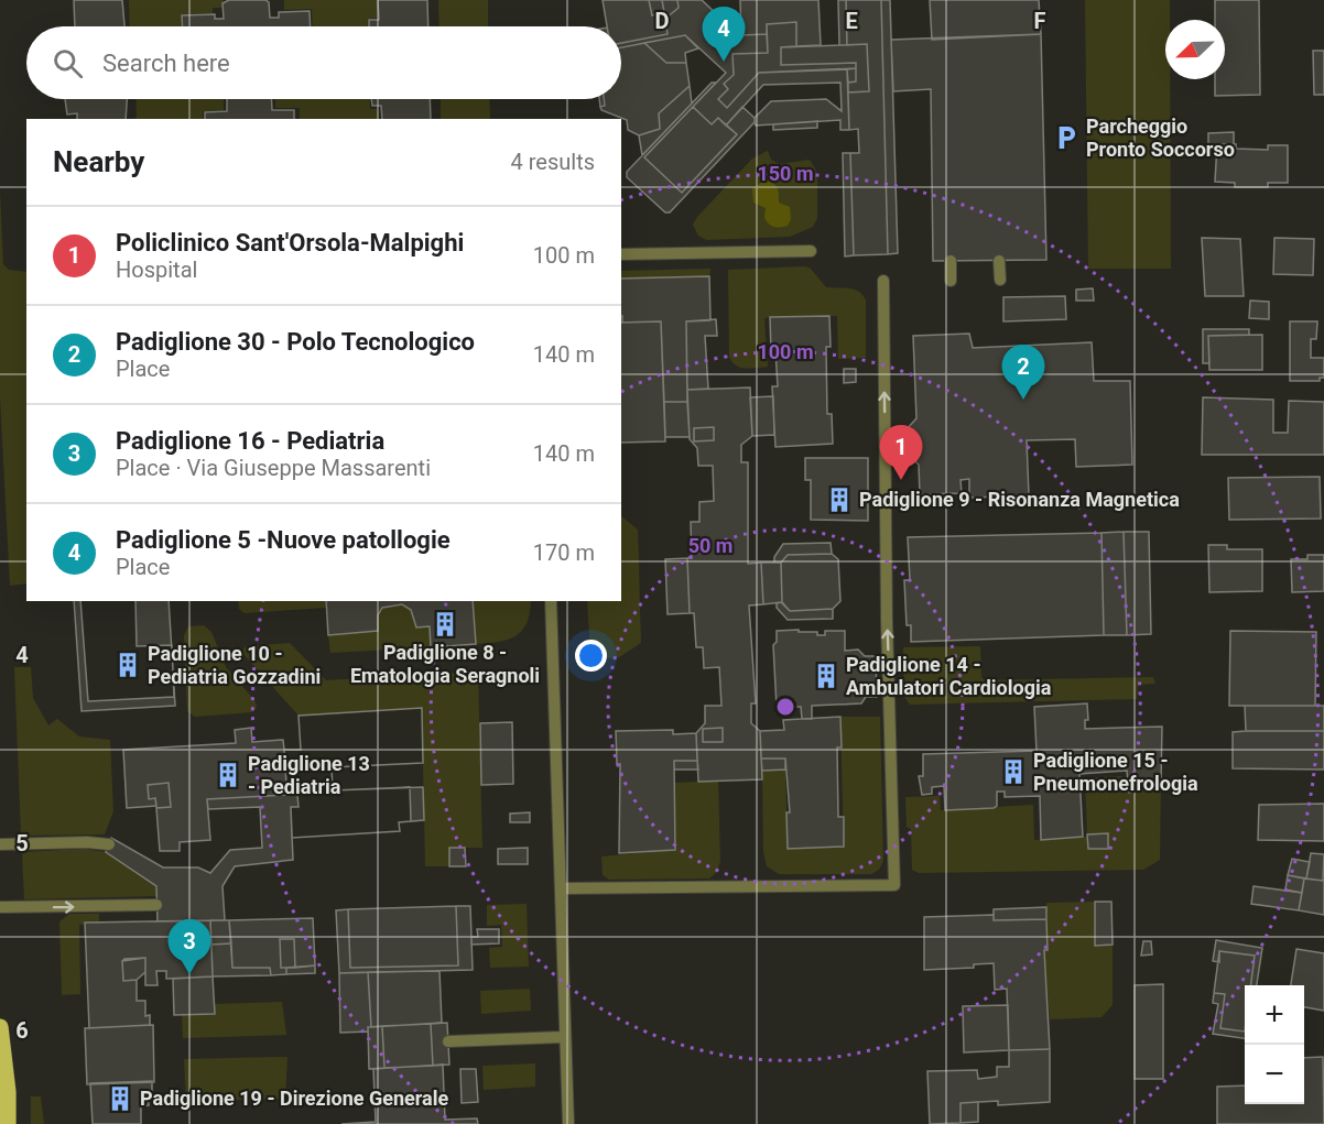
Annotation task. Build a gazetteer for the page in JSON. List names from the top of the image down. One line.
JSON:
{"places":{"parking":["Parcheggio Pronto Soccorso"],"building":["Padiglione 9 - Risonanza Magnetica","Padiglione 8 - Ematologia Seragnoli","Padiglione 10 - Pediatria Gozzadini","Padiglione 14 - Ambulatori Cardiologia","Padiglione 15 - Pneumonefrologia","Padiglione 13 - Pediatria","Padiglione 19 - Direzione Generale"]},"north":"bottom left","page":{"pins":["4","2","1","3"],"search":"Search here","heading":["Nearby","4 results"],"list":[{"mark":"1","name":"Policlinico Sant'Orsola-Malpighi","note":"Hospital","value":"100 m"},{"mark":"2","name":"Padiglione 30 - Polo Tecnologico","note":"Place","value":"140 m"},{"mark":"3","name":"Padiglione 16 - Pediatria","note":"Place · Via Giuseppe Massarenti","value":"140 m"},{"mark":"4","name":"Padiglione 5 -Nuove patollogie","note":"Place","value":"170 m"}],"map_buttons":["+","−"]},"grid":{"columns":["D","E","F"],"rows":["4","5","6"]},"rings":["150 m","100 m","50 m"]}
